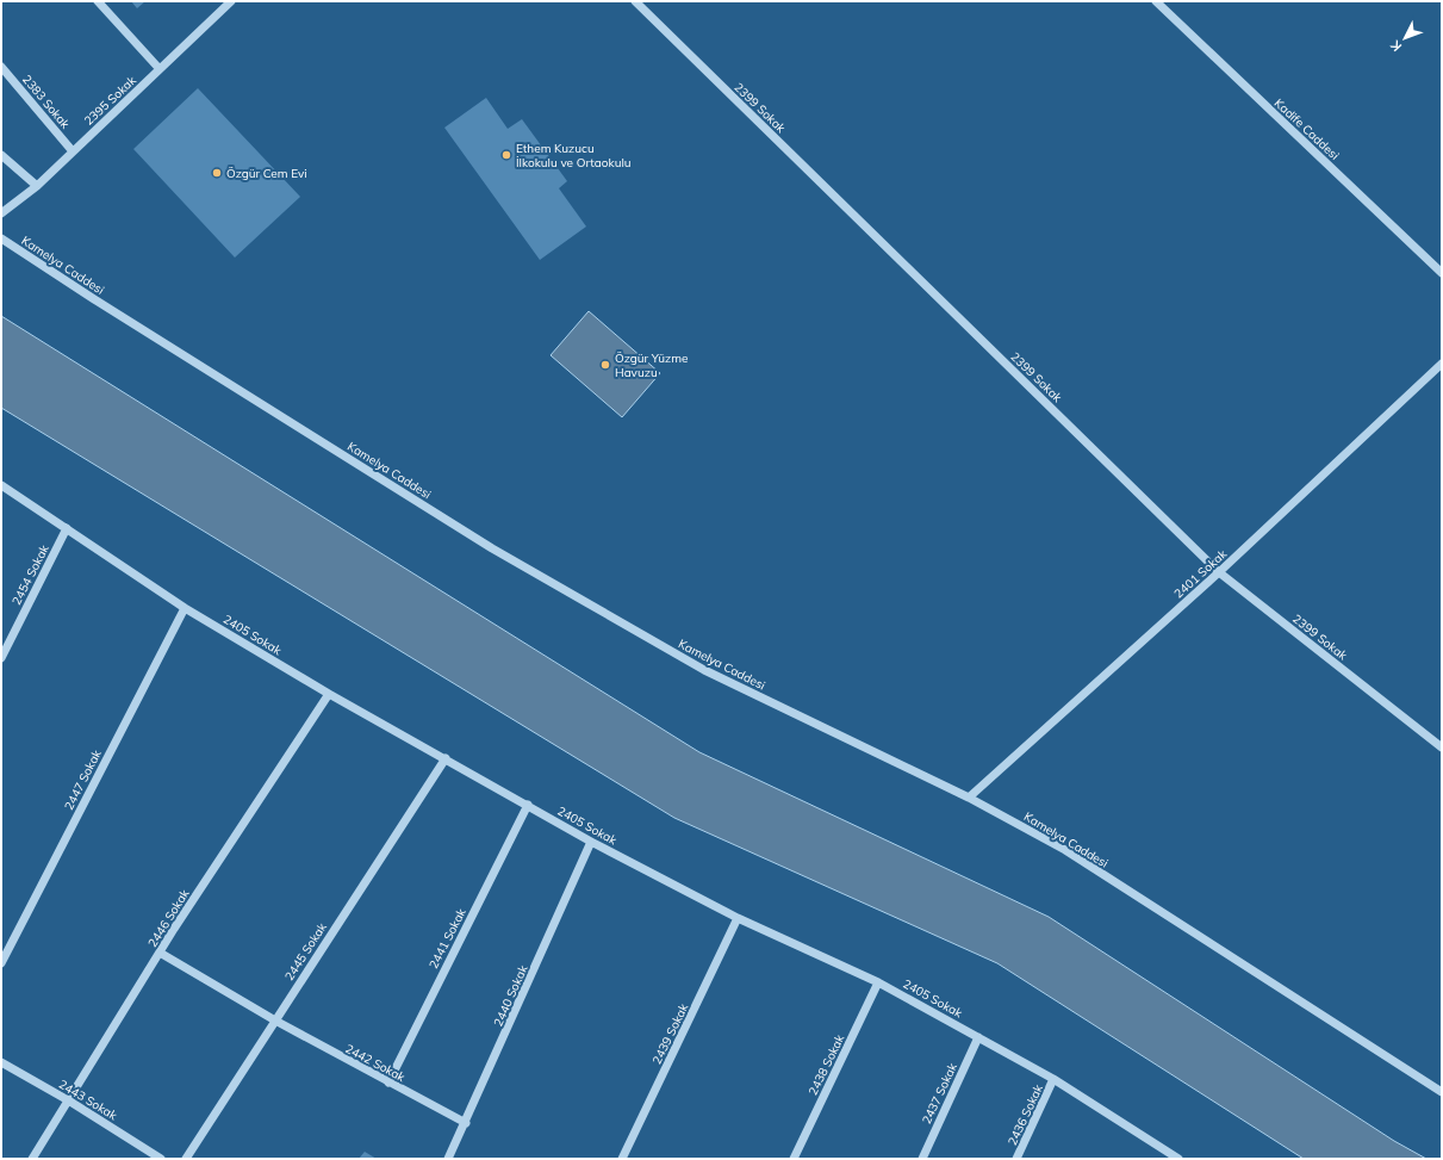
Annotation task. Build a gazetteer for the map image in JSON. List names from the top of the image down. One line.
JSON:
{"streets":{"street":["2395 Sokak","2383 Sokak","2399 Sokak","Kadife Caddesi","Kamelya Caddesi","2401 Sokak","2454 Sokak","2405 Sokak","2447 Sokak","2446 Sokak","2441 Sokak","2445 Sokak","2440 Sokak","2439 Sokak","2442 Sokak","2438 Sokak","2437 Sokak","2443 Sokak","2436 Sokak"]},"crossings":[["2395 Sokak","2383 Sokak"],["2399 Sokak","2401 Sokak"],["Kamelya Caddesi","2401 Sokak"],["2454 Sokak","2405 Sokak"],["2405 Sokak","2447 Sokak"],["2405 Sokak","2446 Sokak"],["2405 Sokak","2441 Sokak"],["2405 Sokak","2445 Sokak"],["2405 Sokak","2440 Sokak"],["2405 Sokak","2439 Sokak"],["2405 Sokak","2438 Sokak"],["2405 Sokak","2437 Sokak"],["2405 Sokak","2436 Sokak"],["2446 Sokak","2442 Sokak"],["2446 Sokak","2443 Sokak"],["2441 Sokak","2442 Sokak"],["2445 Sokak","2442 Sokak"],["2440 Sokak","2442 Sokak"]],"places":["Ethem Kuzucu İlkokulu ve Ortaokulu","Özgür Cem Evi","Özgür Yüzme Havuzu"],"north":"bottom left"}
